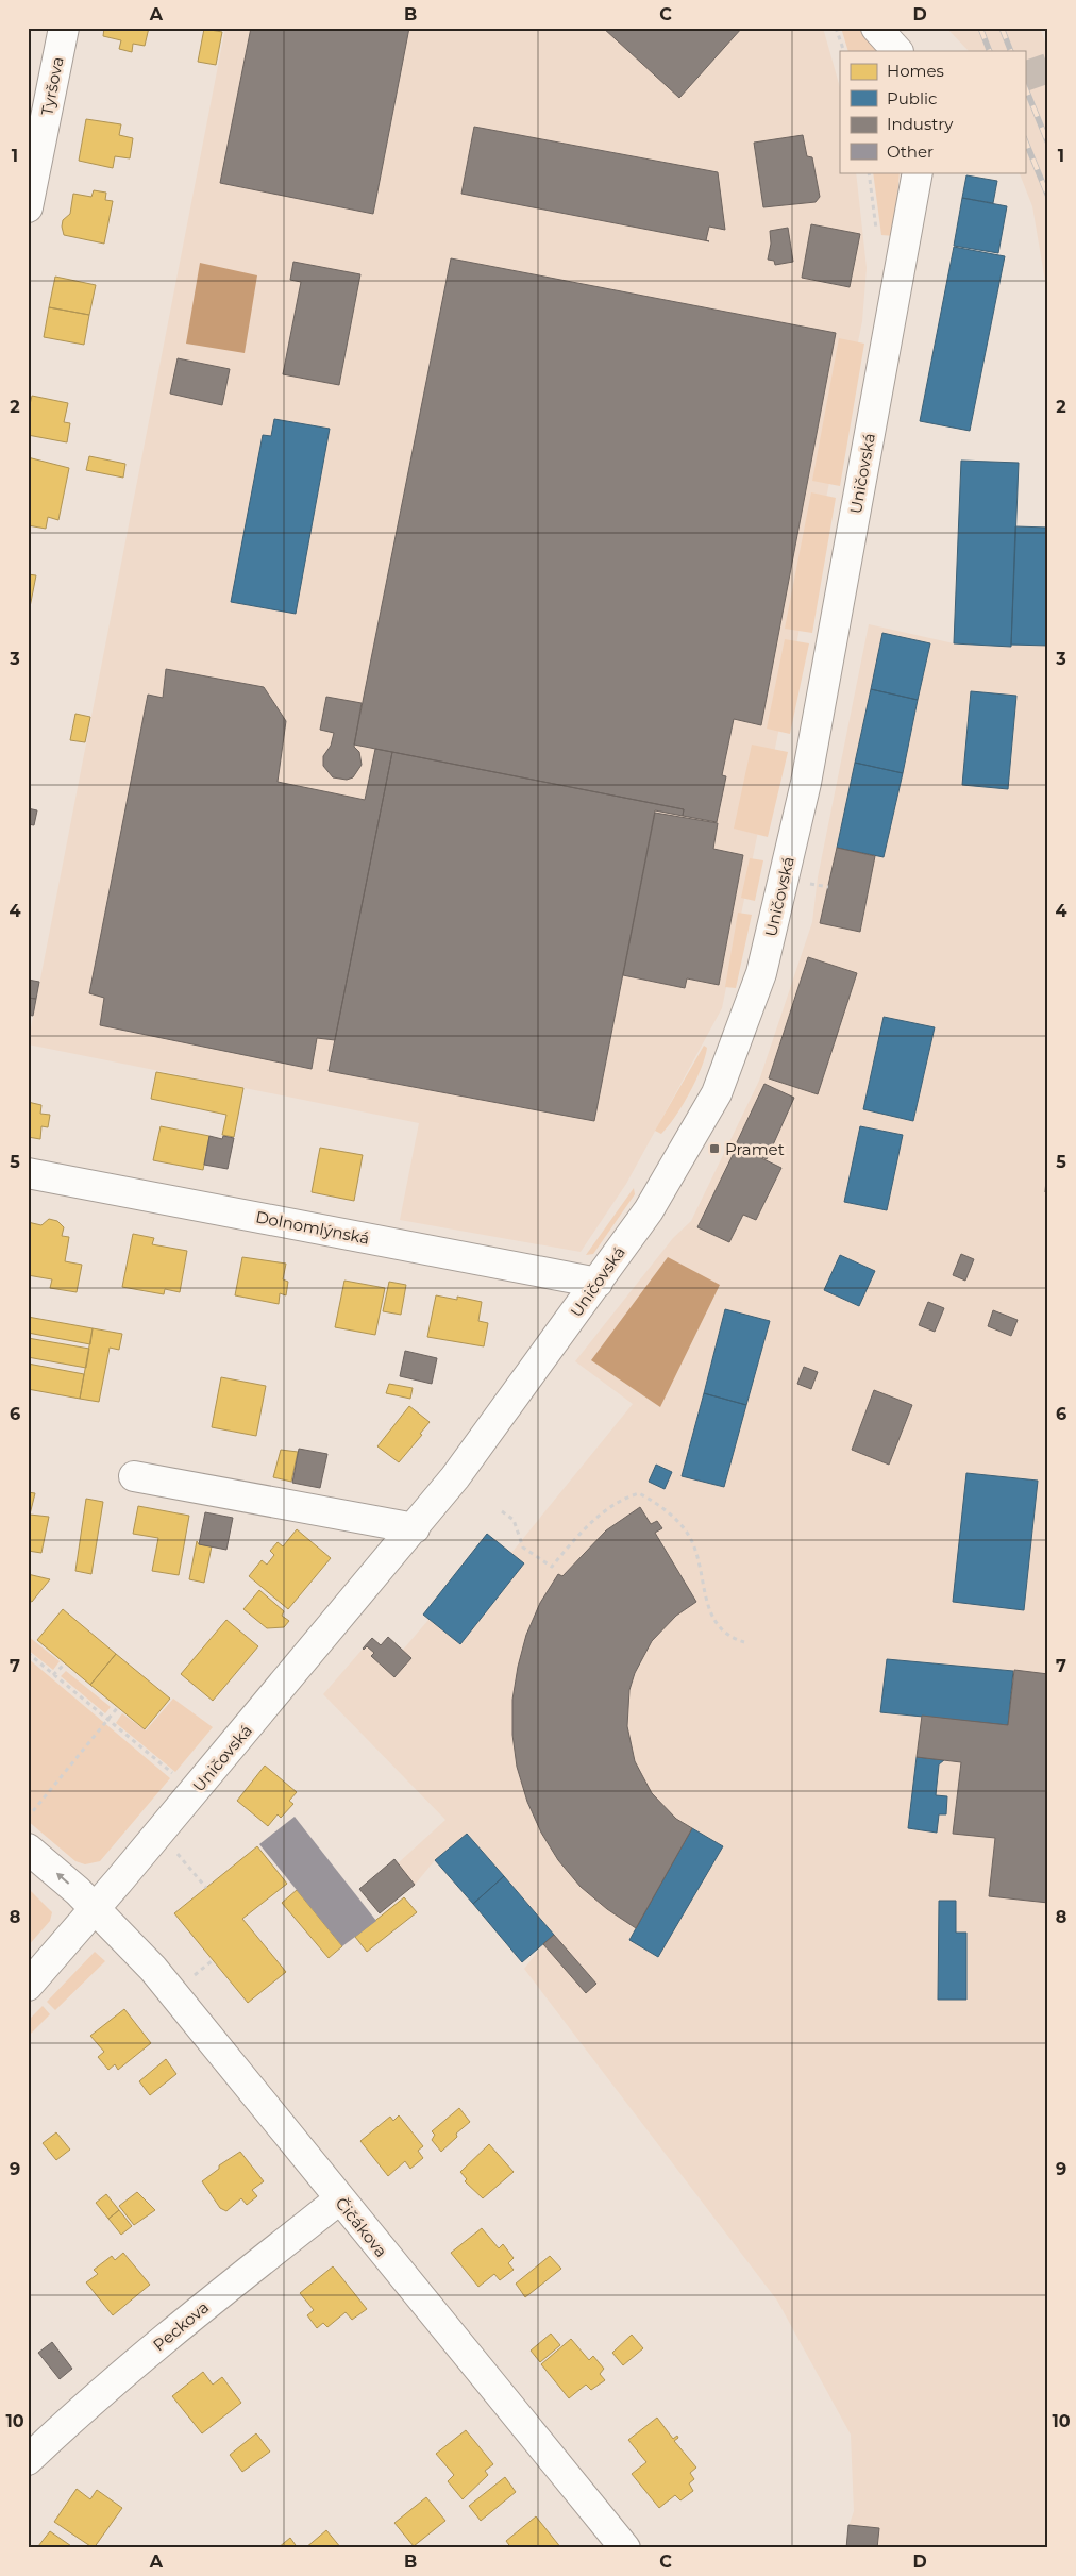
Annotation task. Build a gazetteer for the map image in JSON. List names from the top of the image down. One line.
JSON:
{"streets":{"street":["Tyršova","Uničovská","Dolnomlýnská","Čičákova","Peckova"]},"crossings":[["Uničovská","Dolnomlýnská"],["Uničovská","Čičákova"],["Čičákova","Peckova"]],"places":{"transit":["Pramet"]},"legend":["Homes","Public","Industry","Other"],"grid":{"columns":["A","B","C","D"],"rows":["1","2","3","4","5","6","7","8","9","10"]}}
